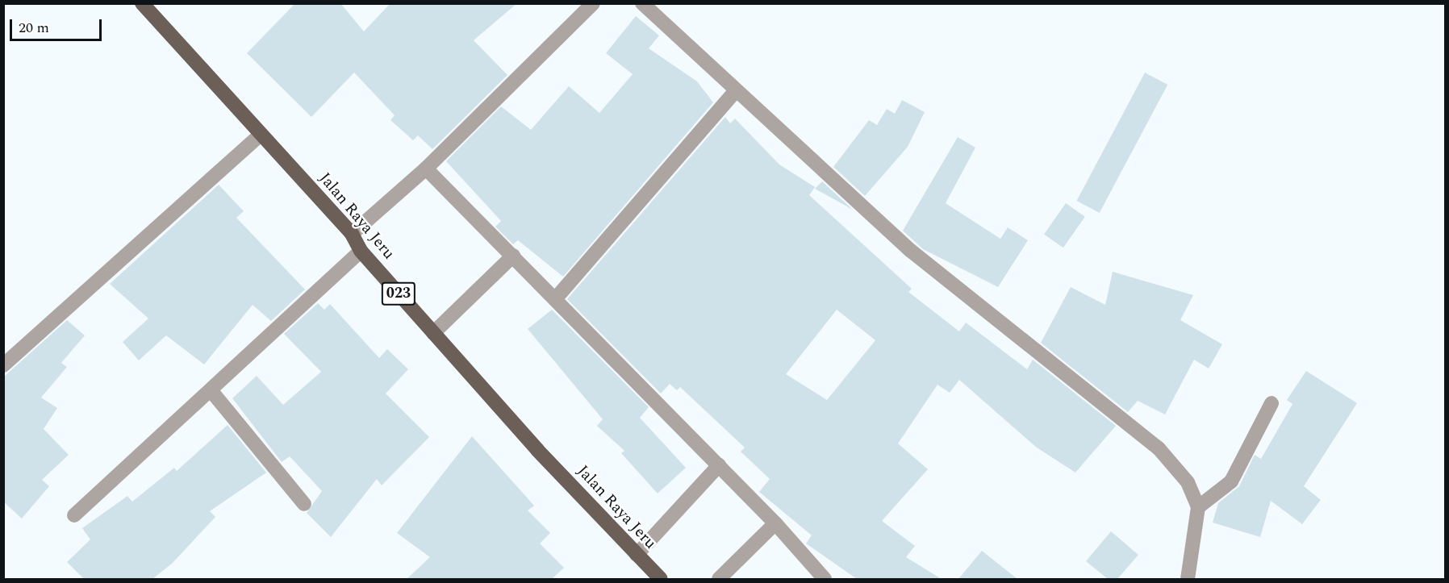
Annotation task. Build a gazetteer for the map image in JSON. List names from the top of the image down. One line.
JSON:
{"streets":{"main road":["Jalan Raya Jeru","023"]},"scale_bar":"20 m"}
